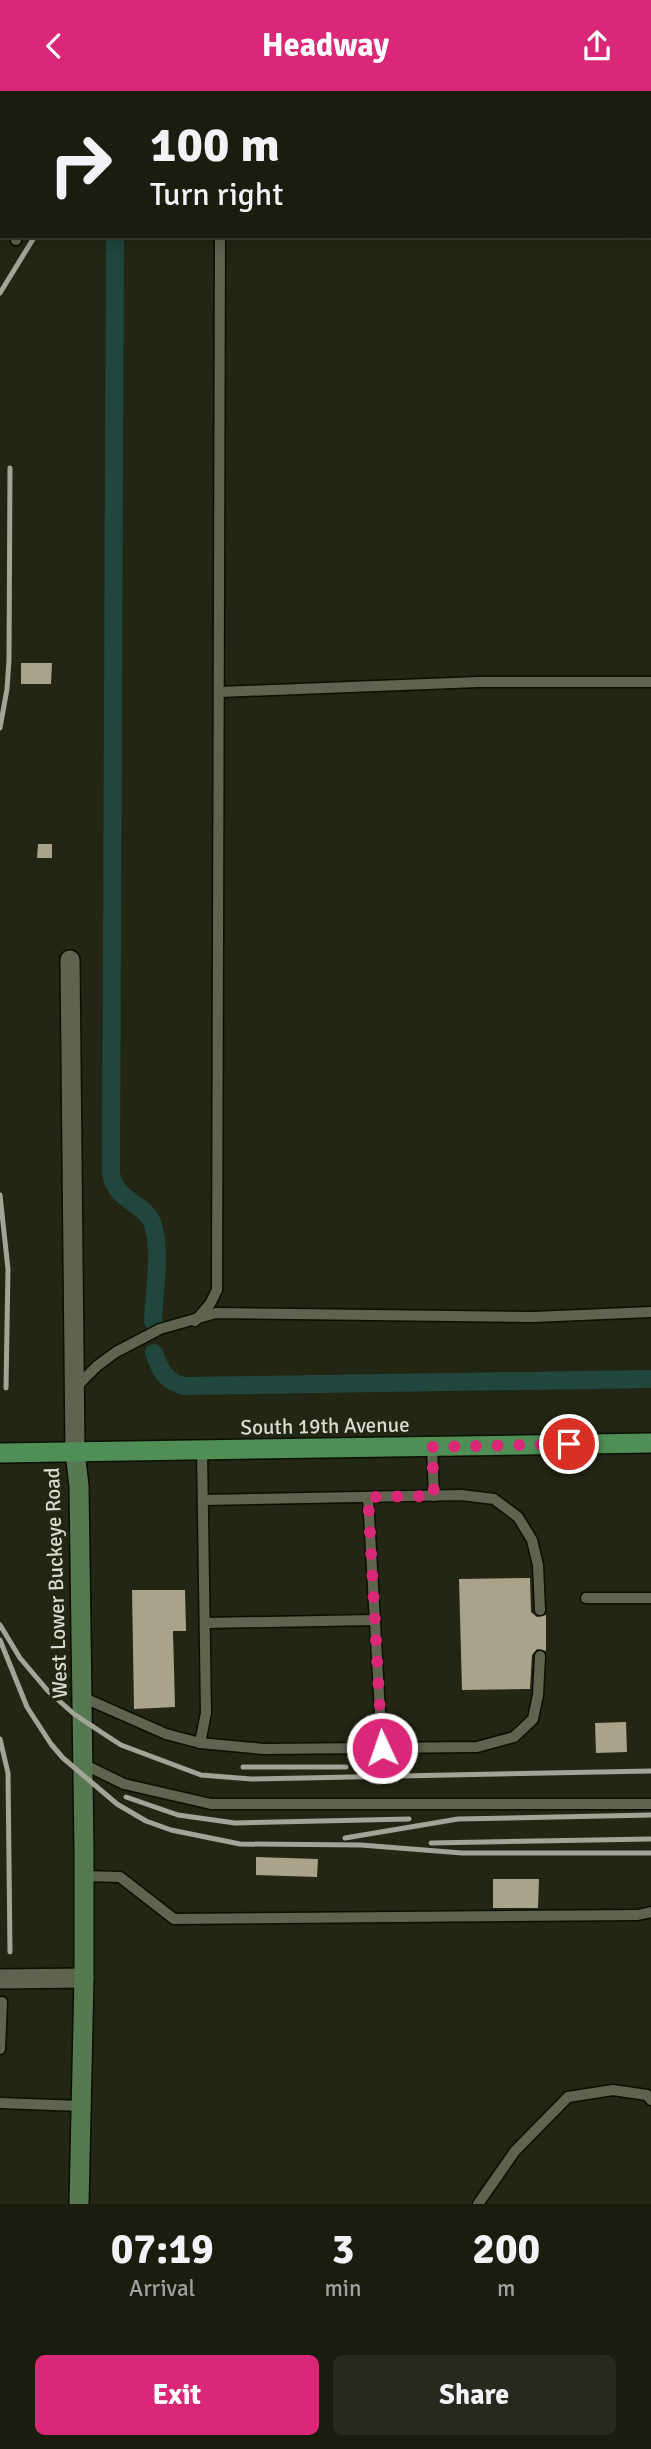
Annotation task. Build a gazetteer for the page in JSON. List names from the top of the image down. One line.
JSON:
{"streets":{"main road":["South 19th Avenue","West Lower Buckeye Road"]},"crossings":[["South 19th Avenue","West Lower Buckeye Road"]],"page":{"header":"Headway","turn":["100 m","Turn right"],"eta":["07:19","Arrival","3","min","200","m"],"buttons":["Exit","Share"]}}
